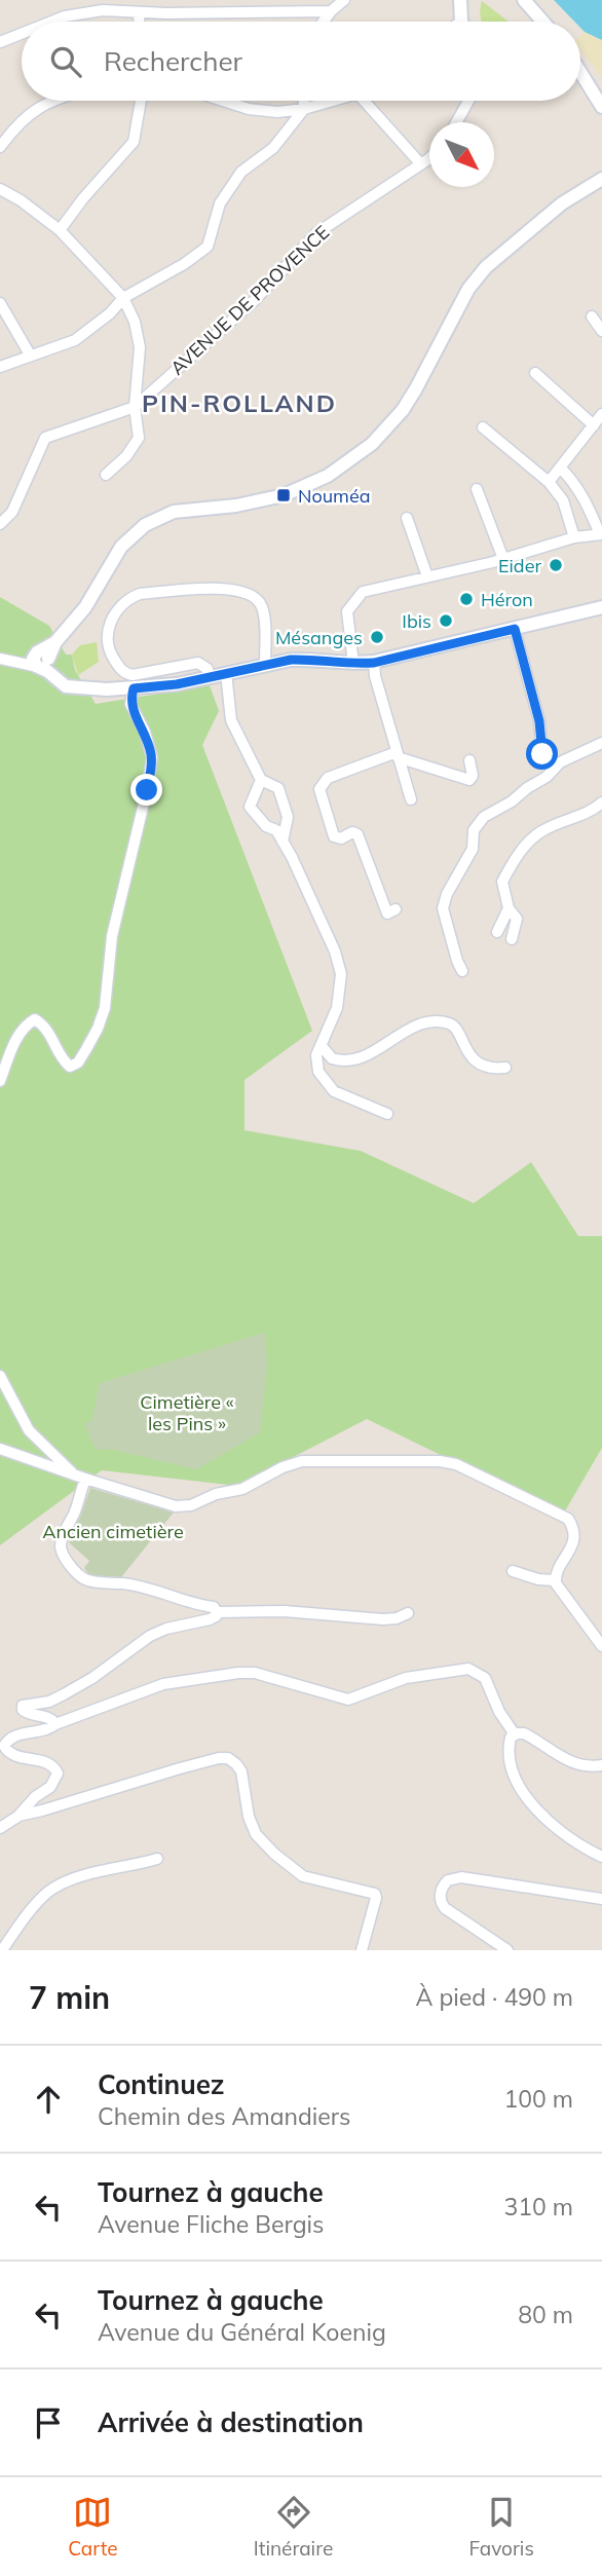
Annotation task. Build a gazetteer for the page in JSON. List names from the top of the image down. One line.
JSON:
{"streets":{"street":["AVENUE DE PROVENCE"]},"districts":["PIN-ROLLAND"],"parks":["Cimetière « les Pins »","Ancien cimetière"],"places":{"transit":["Nouméa"],"other":["Eider","Héron","Ibis","Mésanges"]},"north":"bottom right","page":{"search":"Rechercher","heading":["7 min","À pied · 490 m"],"list":[["Continuez","Chemin des Amandiers","100 m"],["Tournez à gauche","Avenue Fliche Bergis","310 m"],["Tournez à gauche","Avenue du Général Koenig","80 m"],"Arrivée à destination"],"nav":["Carte","Itinéraire","Favoris"]}}
